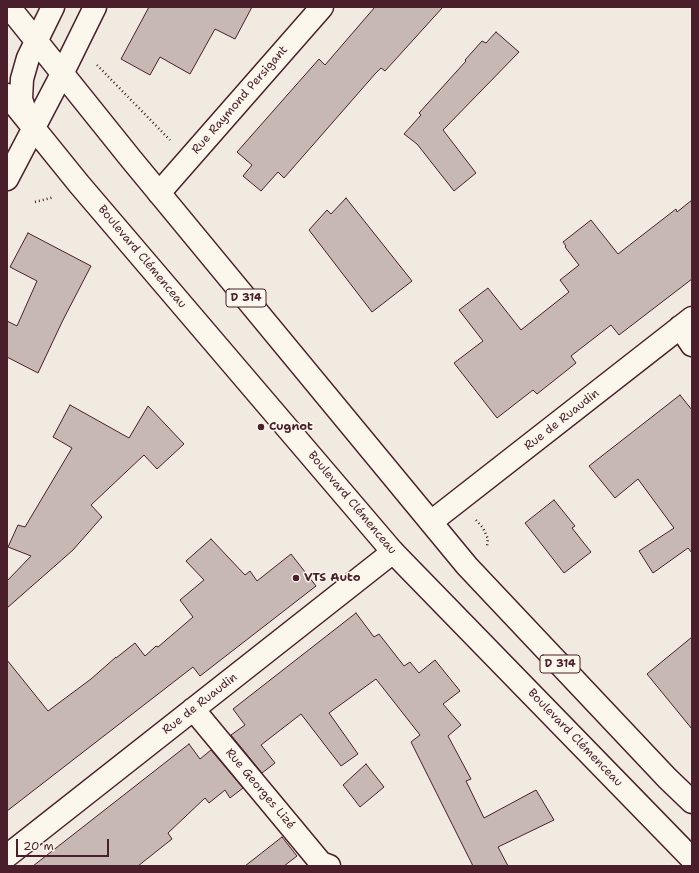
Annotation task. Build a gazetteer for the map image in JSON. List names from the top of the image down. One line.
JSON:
{"streets":{"main road":["Rue Raymond Persigant","Boulevard Clémenceau","D 314","Rue de Ruaudin","Rue Georges Lizé"]},"crossings":[["Rue Raymond Persigant","D 314"],["Boulevard Clémenceau","Rue de Ruaudin"],["D 314","Rue de Ruaudin"],["Rue de Ruaudin","Rue Georges Lizé"]],"places":["Cugnot","VTS Auto"],"scale_bar":"20 m"}
